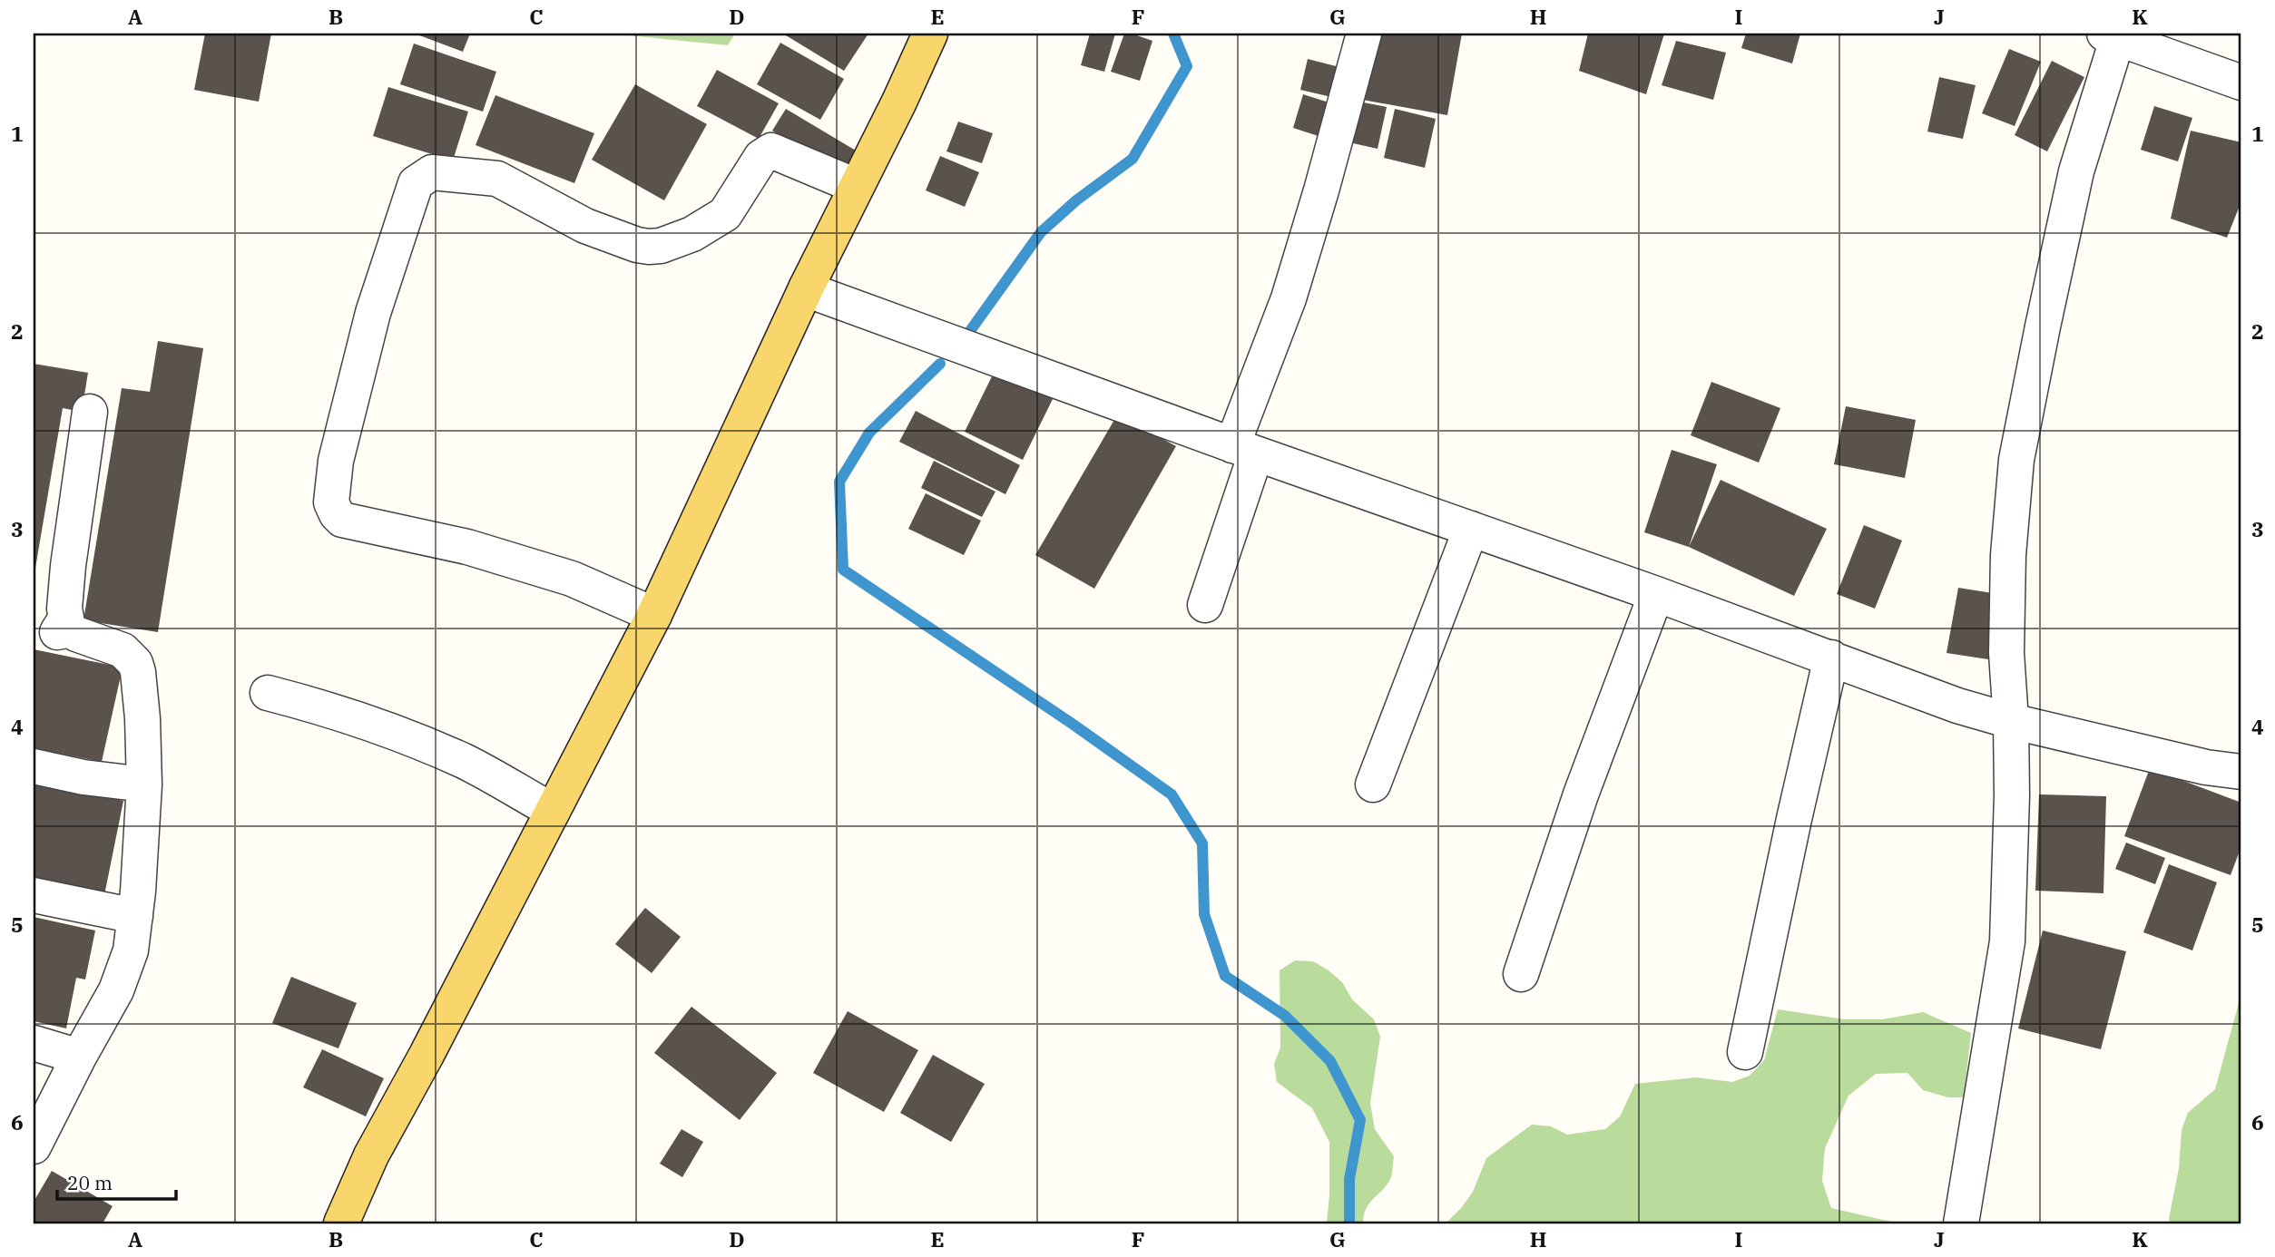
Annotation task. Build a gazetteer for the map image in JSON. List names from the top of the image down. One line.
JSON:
{"scale_bar":"20 m","grid":{"columns":["A","B","C","D","E","F","G","H","I","J","K"],"rows":["1","2","3","4","5","6"]}}
